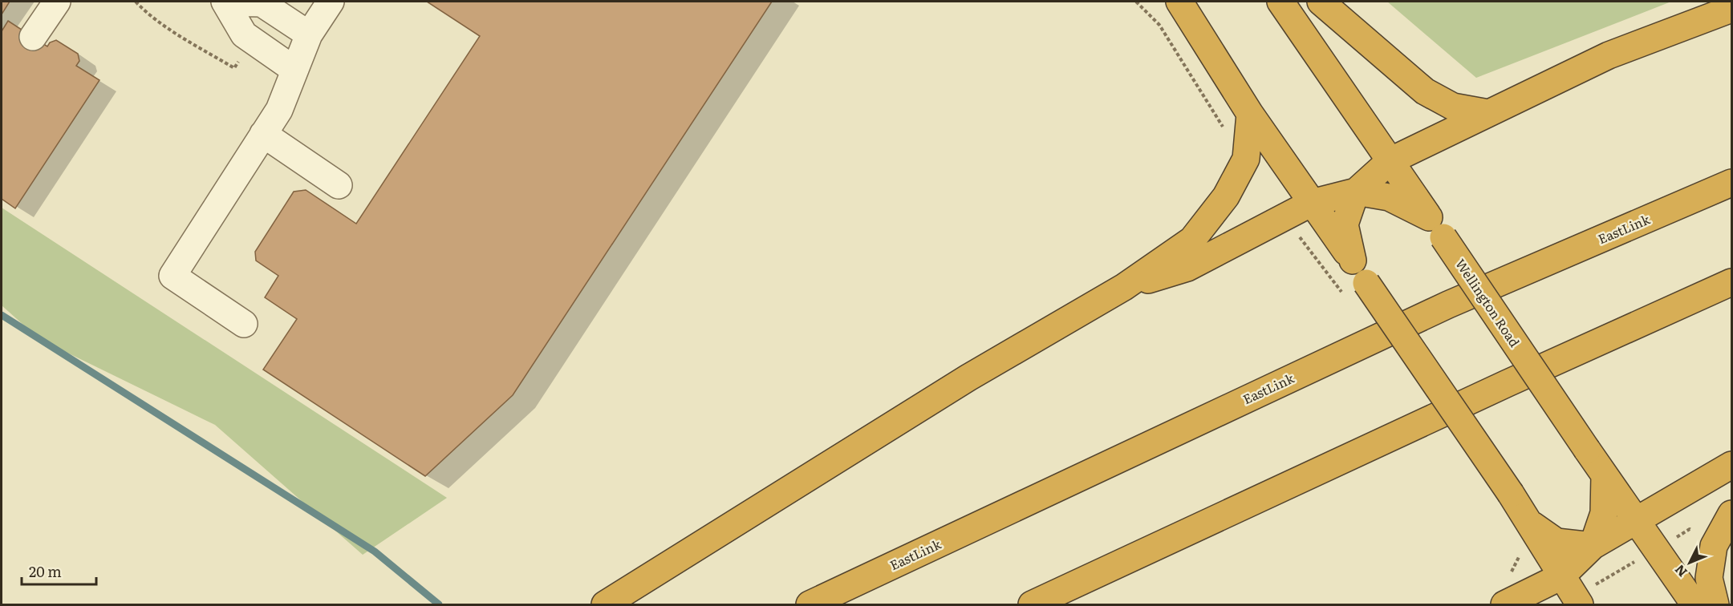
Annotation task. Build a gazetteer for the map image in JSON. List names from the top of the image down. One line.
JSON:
{"streets":{"highway":["EastLink","Wellington Road"]},"scale_bar":"20 m","north":"bottom left"}
